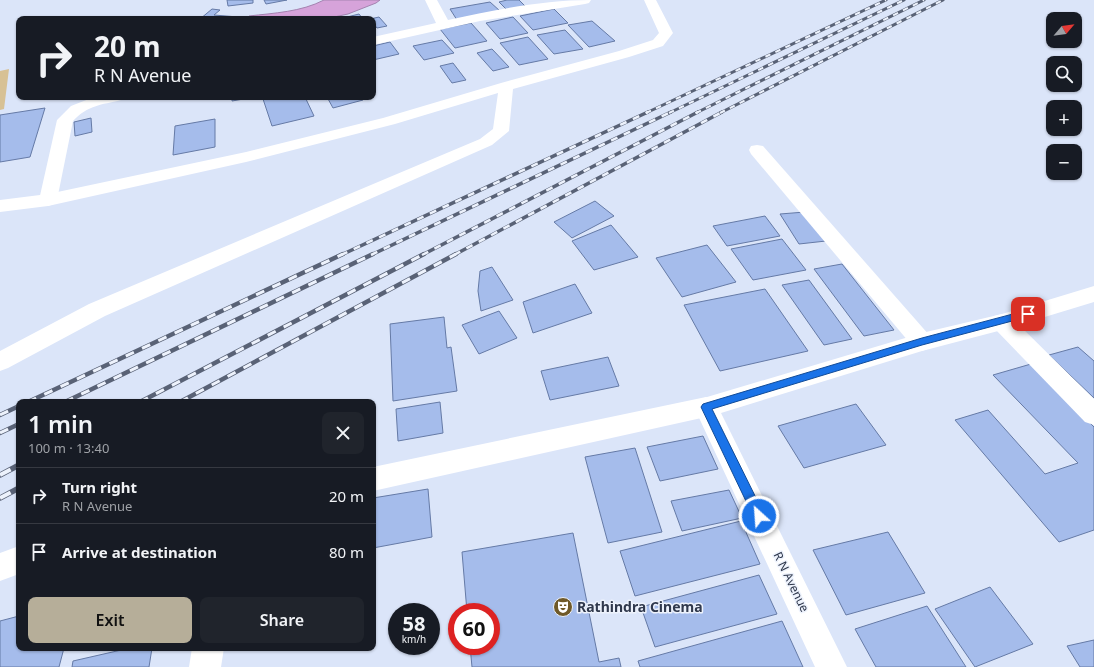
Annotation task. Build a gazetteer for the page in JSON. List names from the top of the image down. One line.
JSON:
{"streets":{"street":["R N Avenue"]},"places":{"theatre":["Rathindra Cinema"]},"north":"top right","page":{"map_buttons":["+","−"],"turn":["20 m","R N Avenue"],"heading":["1 min","100 m · 13:40"],"list":[{"name":"Turn right","note":"R N Avenue","value":"20 m"},{"name":"Arrive at destination","value":"80 m"}],"buttons":["Exit","Share"],"speed":"58 km/h","limit":"60"}}
